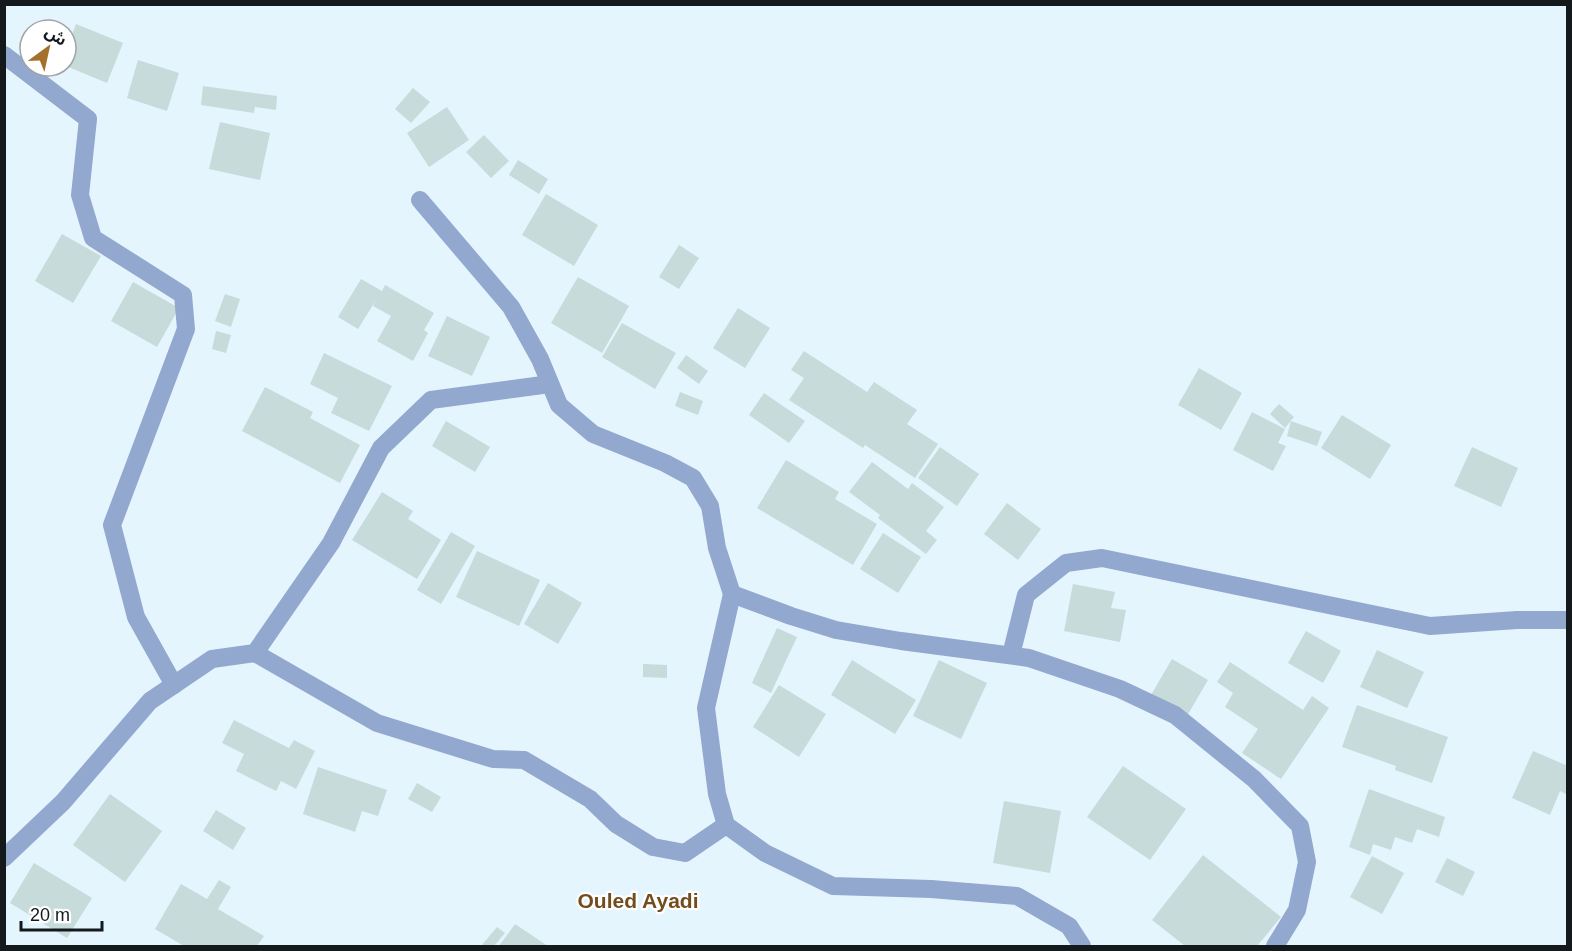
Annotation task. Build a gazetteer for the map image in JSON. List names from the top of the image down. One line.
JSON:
{"districts":["Ouled Ayadi"],"scale_bar":"20 m","north":"top right"}
